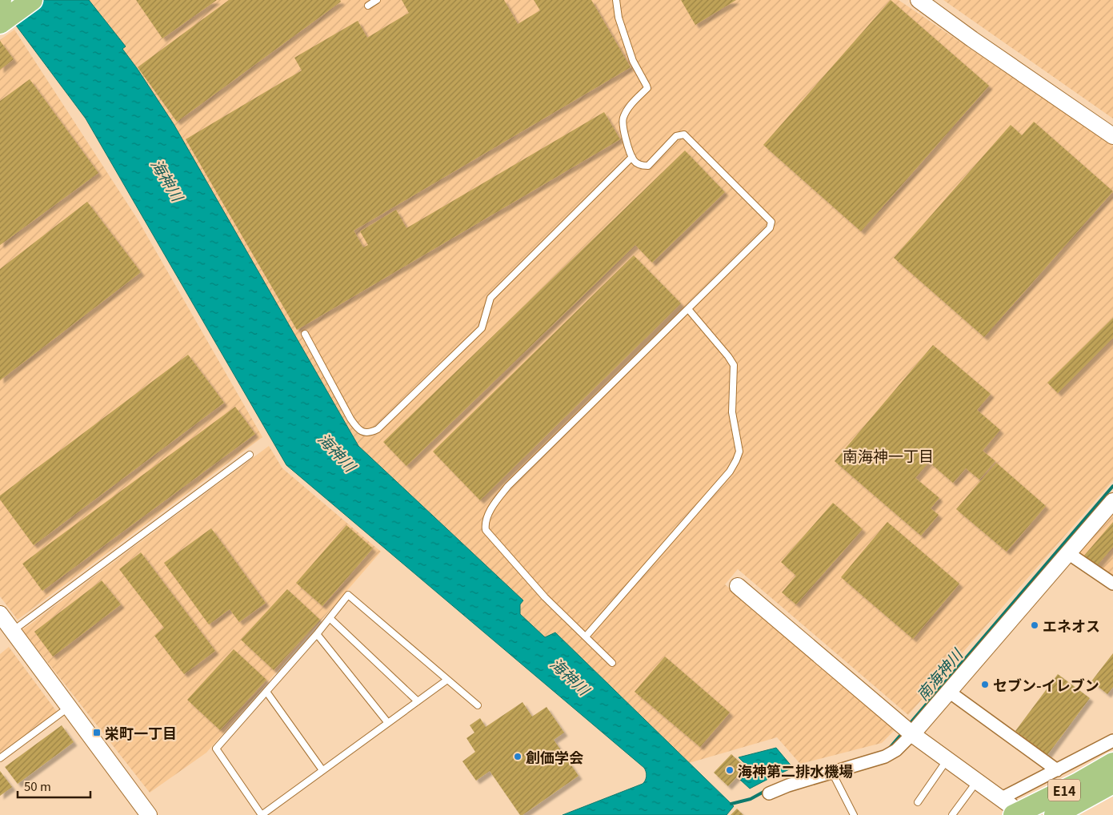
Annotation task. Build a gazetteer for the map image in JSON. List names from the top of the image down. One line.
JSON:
{"streets":{"highway":["E14"]},"districts":["南海神一丁目"],"water":["海神川","南海神川"],"places":{"other":["エネオス","セブン-イレブン","創価学会","海神第二排水機場"],"transit":["栄町一丁目"]},"scale_bar":"50 m"}
